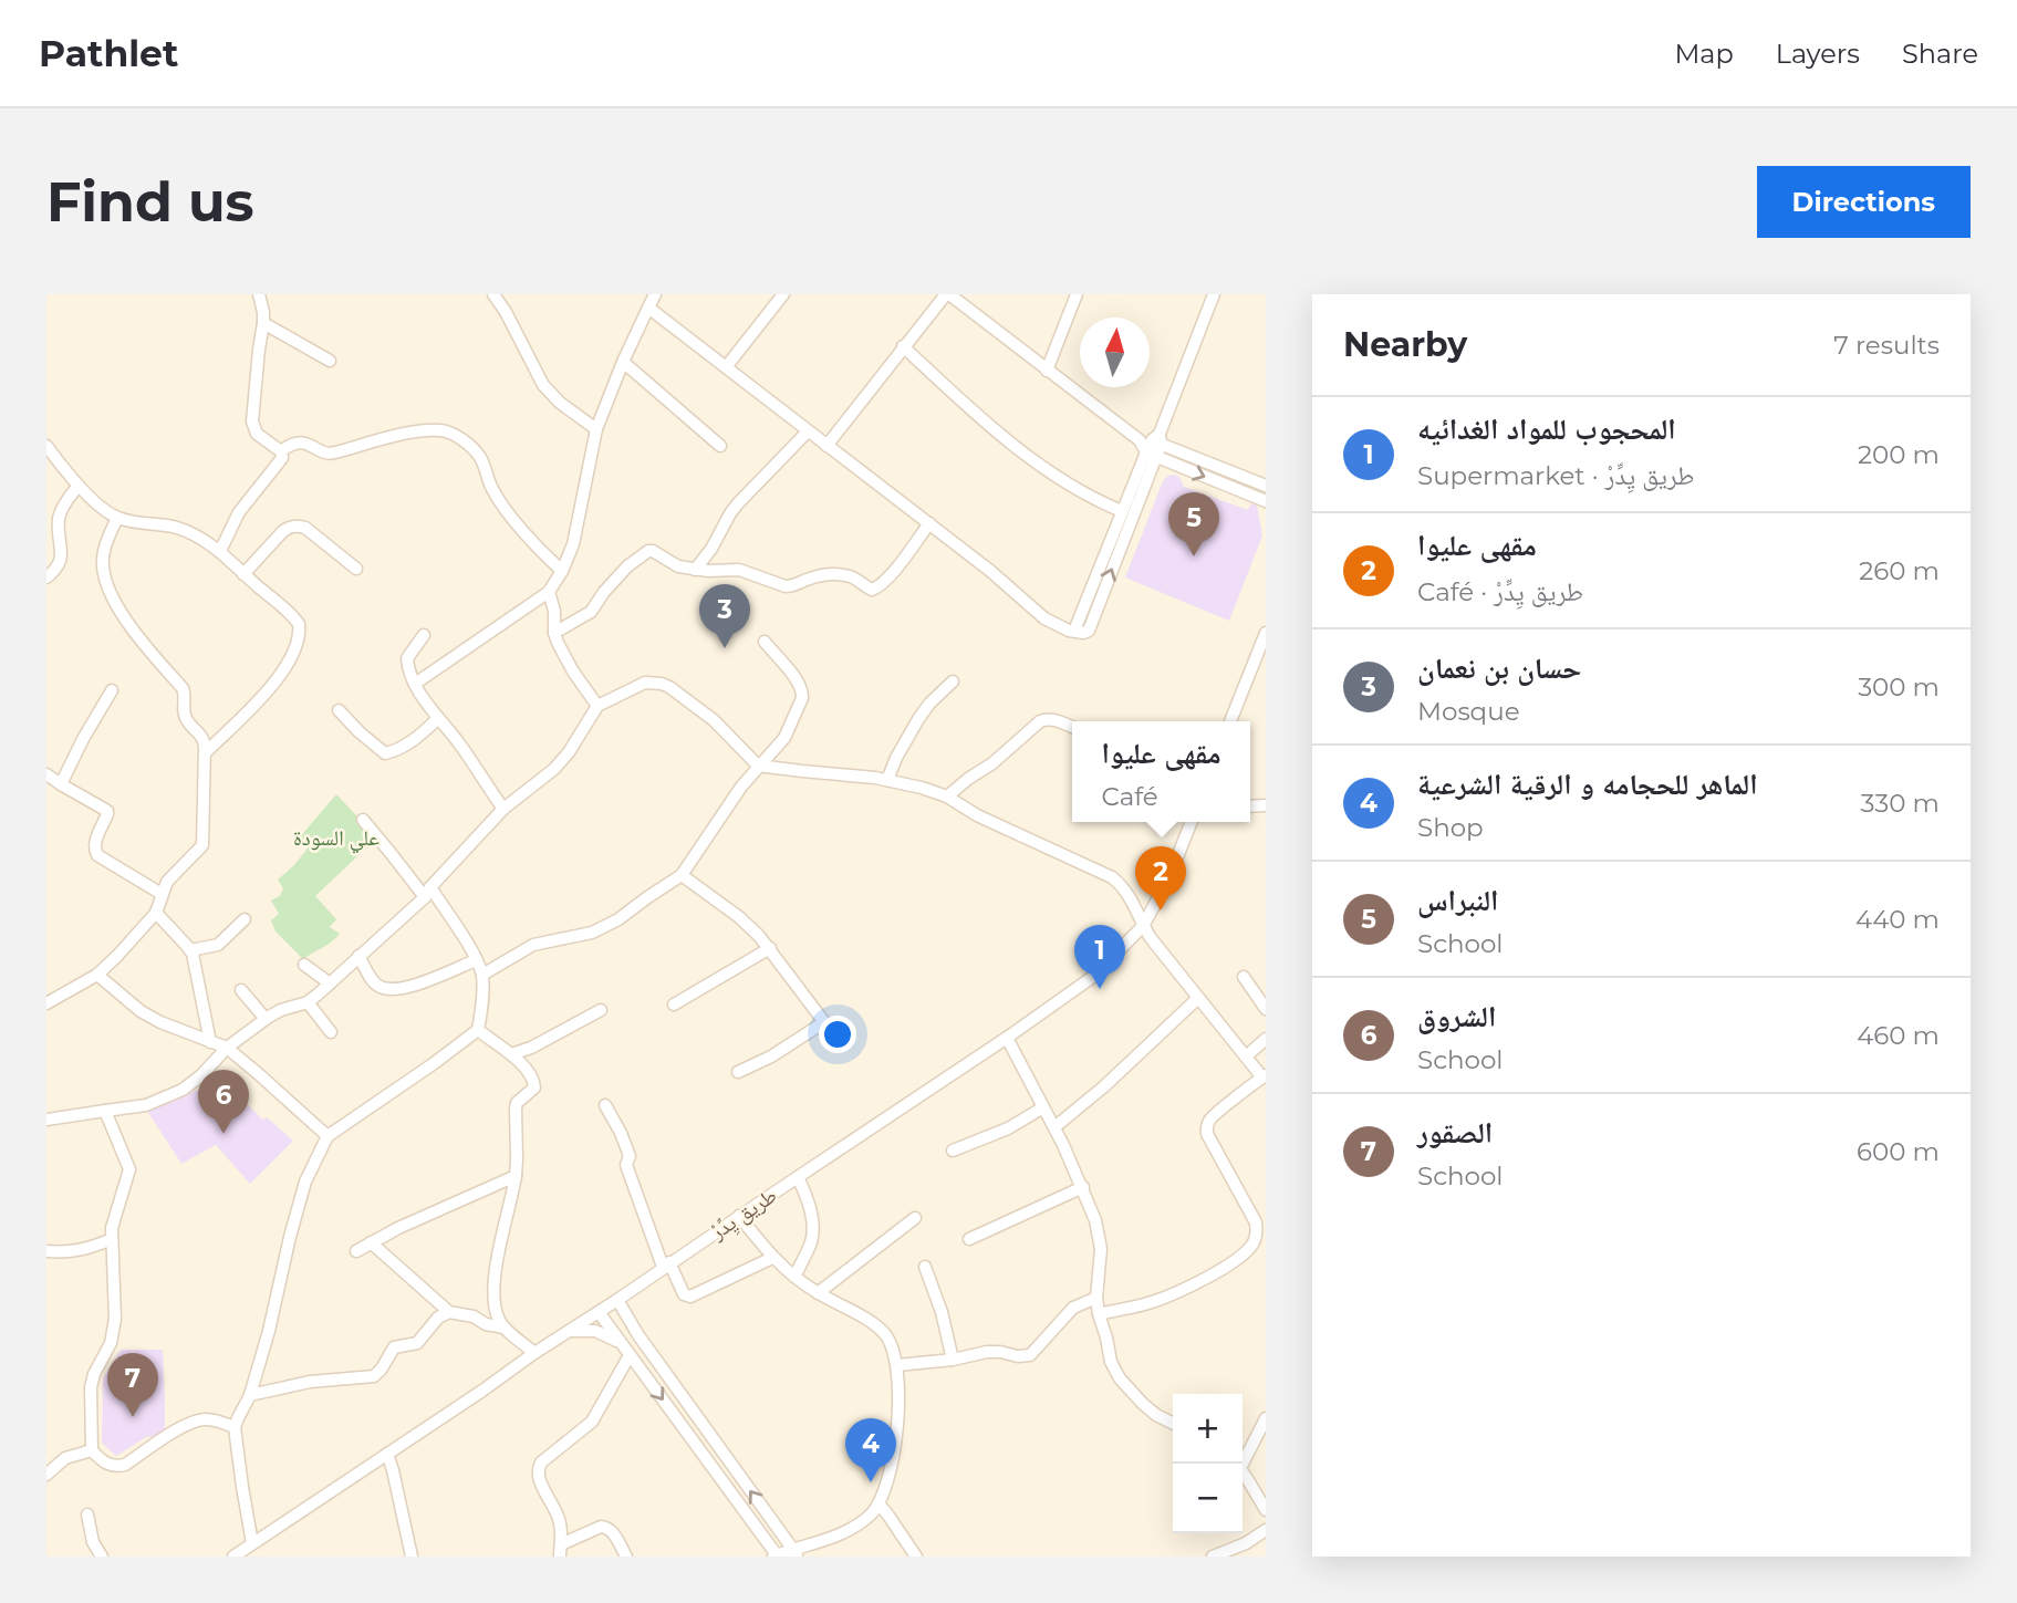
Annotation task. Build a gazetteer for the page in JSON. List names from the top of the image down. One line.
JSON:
{"streets":{"street":["طريق يِدِّرْ"]},"parks":["علي السودة"],"north":"top","page":{"header":"Pathlet","nav":["Map","Layers","Share"],"buttons":"Directions","title":"Find us","heading":["Nearby","7 results"],"list":[{"mark":"1","name":"المحجوب للمواد الغدائيه","note":"Supermarket · طريق يِدِّرْ","value":"200 m"},{"mark":"2","name":"مقهى عليوا","note":"Café · طريق يِدِّرْ","value":"260 m"},{"mark":"3","name":"حسان بن نعمان","note":"Mosque","value":"300 m"},{"mark":"4","name":"الماهر للحجامه و الرقية الشرعية","note":"Shop","value":"330 m"},{"mark":"5","name":"النبراس","note":"School","value":"440 m"},{"mark":"6","name":"الشروق","note":"School","value":"460 m"},{"mark":"7","name":"الصقور","note":"School","value":"600 m"}],"pins":["5","3","2","1","6","7","4"],"popup":["مقهى عليوا","Café"],"map_buttons":["+","−"]}}
